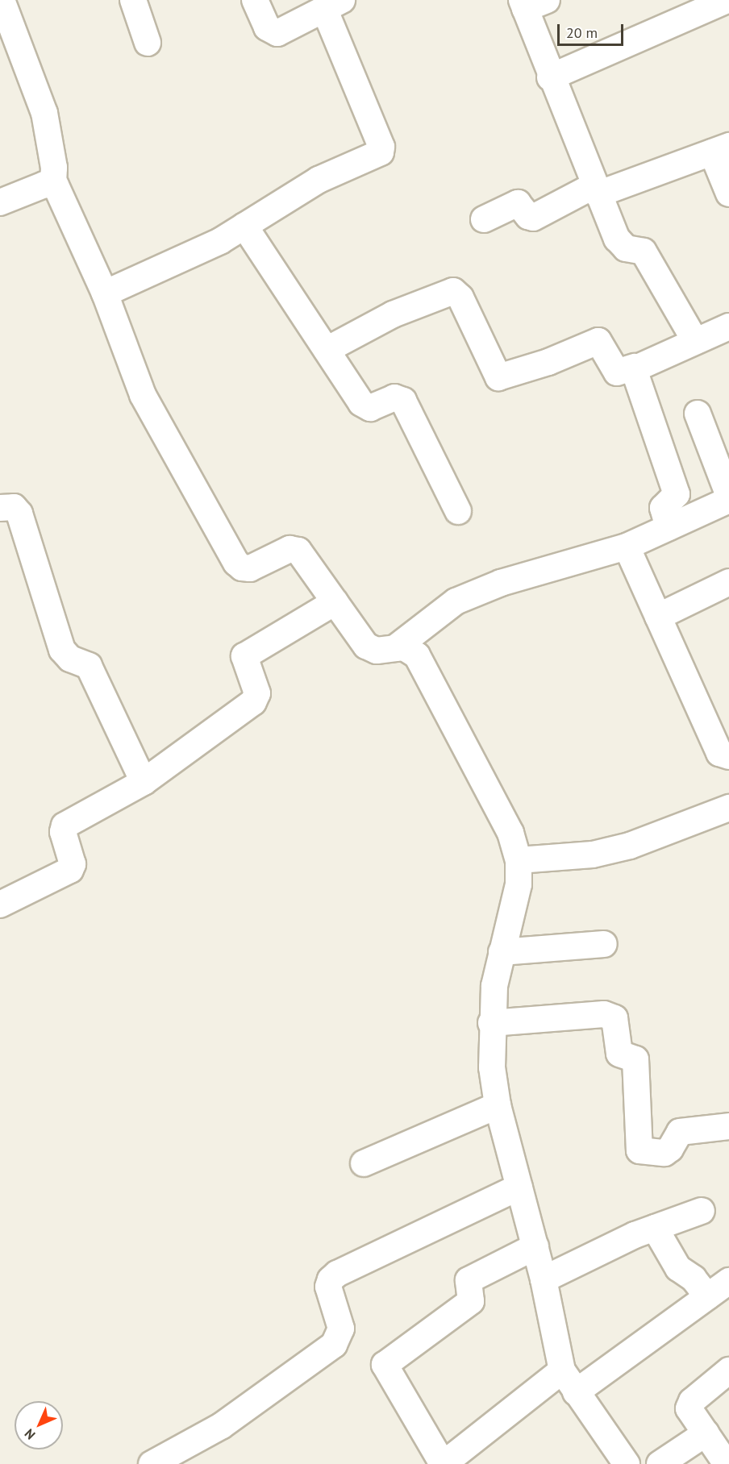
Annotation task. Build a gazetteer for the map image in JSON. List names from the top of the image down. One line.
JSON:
{"scale_bar":"20 m","north":"bottom left"}
